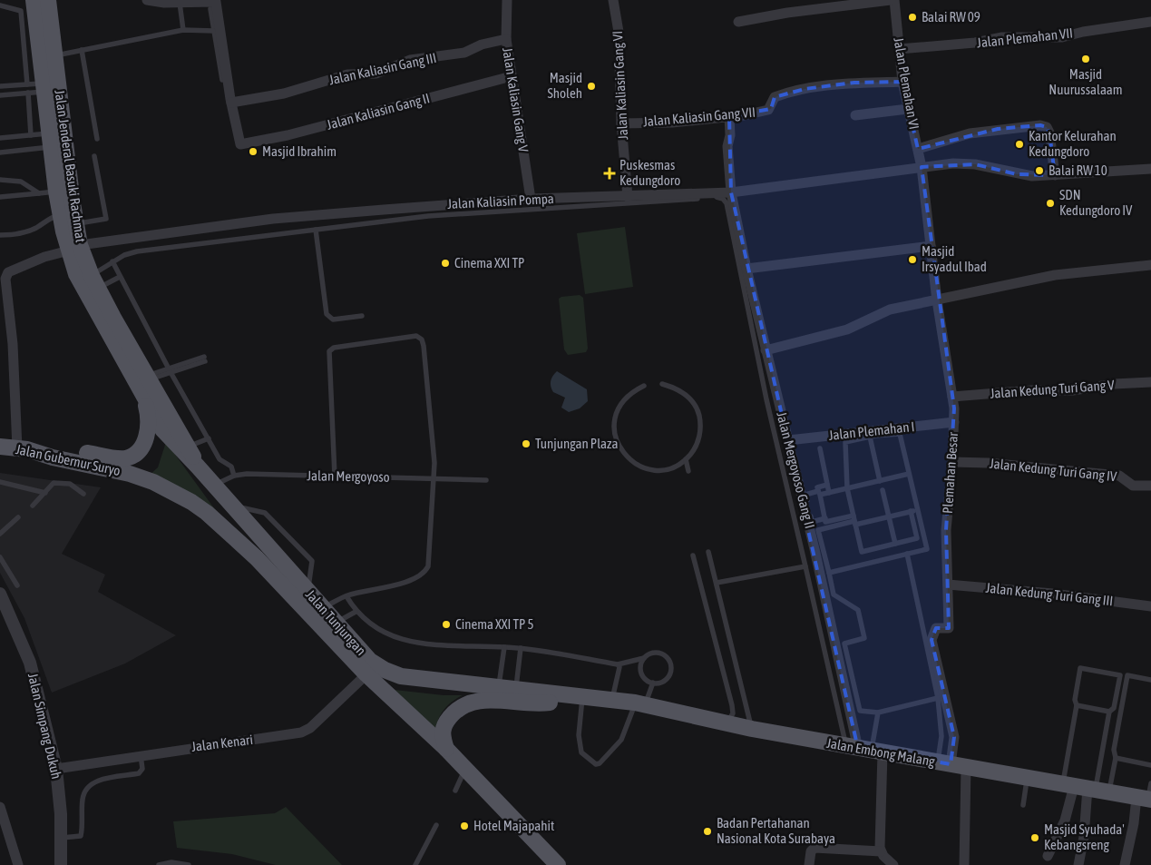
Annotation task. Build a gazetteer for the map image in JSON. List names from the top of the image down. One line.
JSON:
{"streets":{"main road":["Jalan Jenderal Basuki Rachmat","Jalan Gubernur Suryo","Jalan Tunjungan","Jalan Embong Malang"],"street":["Jalan Plemahan VII","Jalan Kaliasin Gang III","Jalan Plemahan VI","Jalan Kaliasin Gang VI","Jalan Kaliasin Gang V","Jalan Kaliasin Gang II","Jalan Kaliasin Gang VII","Jalan Kaliasin Pompa","Jalan Kedung Turi Gang V","Jalan Plemahan I","Jalan Mergoyoso Gang II","Jalan Kedung Turi Gang IV","Plemahan Besar","Jalan Kedung Turi Gang III","Jalan Simpang Dukuh","Jalan Kenari"],"lane":["Jalan Mergoyoso"]},"crossings":[["Jalan Plemahan VII","Jalan Plemahan VI"],["Jalan Kaliasin Gang III","Jalan Kaliasin Gang V"],["Jalan Kaliasin Gang III","Jalan Kaliasin Gang II"],["Jalan Plemahan VI","Jalan Kaliasin Gang VII"],["Jalan Plemahan VI","Jalan Kaliasin Pompa"],["Jalan Plemahan VI","Plemahan Besar"],["Jalan Kaliasin Gang VI","Jalan Kaliasin Gang VII"],["Jalan Kaliasin Gang VI","Jalan Kaliasin Pompa"],["Jalan Kaliasin Gang V","Jalan Kaliasin Gang II"],["Jalan Kaliasin Gang V","Jalan Kaliasin Pompa"],["Jalan Kaliasin Gang VII","Jalan Mergoyoso Gang II"],["Jalan Jenderal Basuki Rachmat","Jalan Kaliasin Pompa"],["Jalan Jenderal Basuki Rachmat","Jalan Tunjungan"],["Jalan Kaliasin Pompa","Jalan Gubernur Suryo"],["Jalan Kaliasin Pompa","Jalan Mergoyoso Gang II"],["Jalan Kaliasin Pompa","Plemahan Besar"],["Jalan Kedung Turi Gang V","Plemahan Besar"],["Jalan Plemahan I","Jalan Mergoyoso Gang II"],["Jalan Plemahan I","Plemahan Besar"],["Jalan Gubernur Suryo","Jalan Tunjungan"],["Jalan Mergoyoso Gang II","Jalan Embong Malang"],["Jalan Kedung Turi Gang IV","Plemahan Besar"],["Plemahan Besar","Jalan Kedung Turi Gang III"],["Plemahan Besar","Jalan Embong Malang"],["Jalan Mergoyoso","Jalan Tunjungan"],["Jalan Tunjungan","Jalan Kenari"],["Jalan Tunjungan","Jalan Embong Malang"],["Jalan Simpang Dukuh","Jalan Kenari"]],"places":{"other":["Balai RW 09","Masjid Nuurussalaam","Masjid Sholeh","Kantor Kelurahan Kedungdoro","Masjid Ibrahim","Balai RW 10","SDN Kedungdoro IV","Masjid Irsyadul Ibad","Cinema XXI TP","Tunjungan Plaza","Cinema XXI TP 5","Hotel Majapahit","Badan Pertahanan Nasional Kota Surabaya","Masjid Syuhada' Kebangsreng"],"health":["Puskesmas Kedungdoro"]}}
